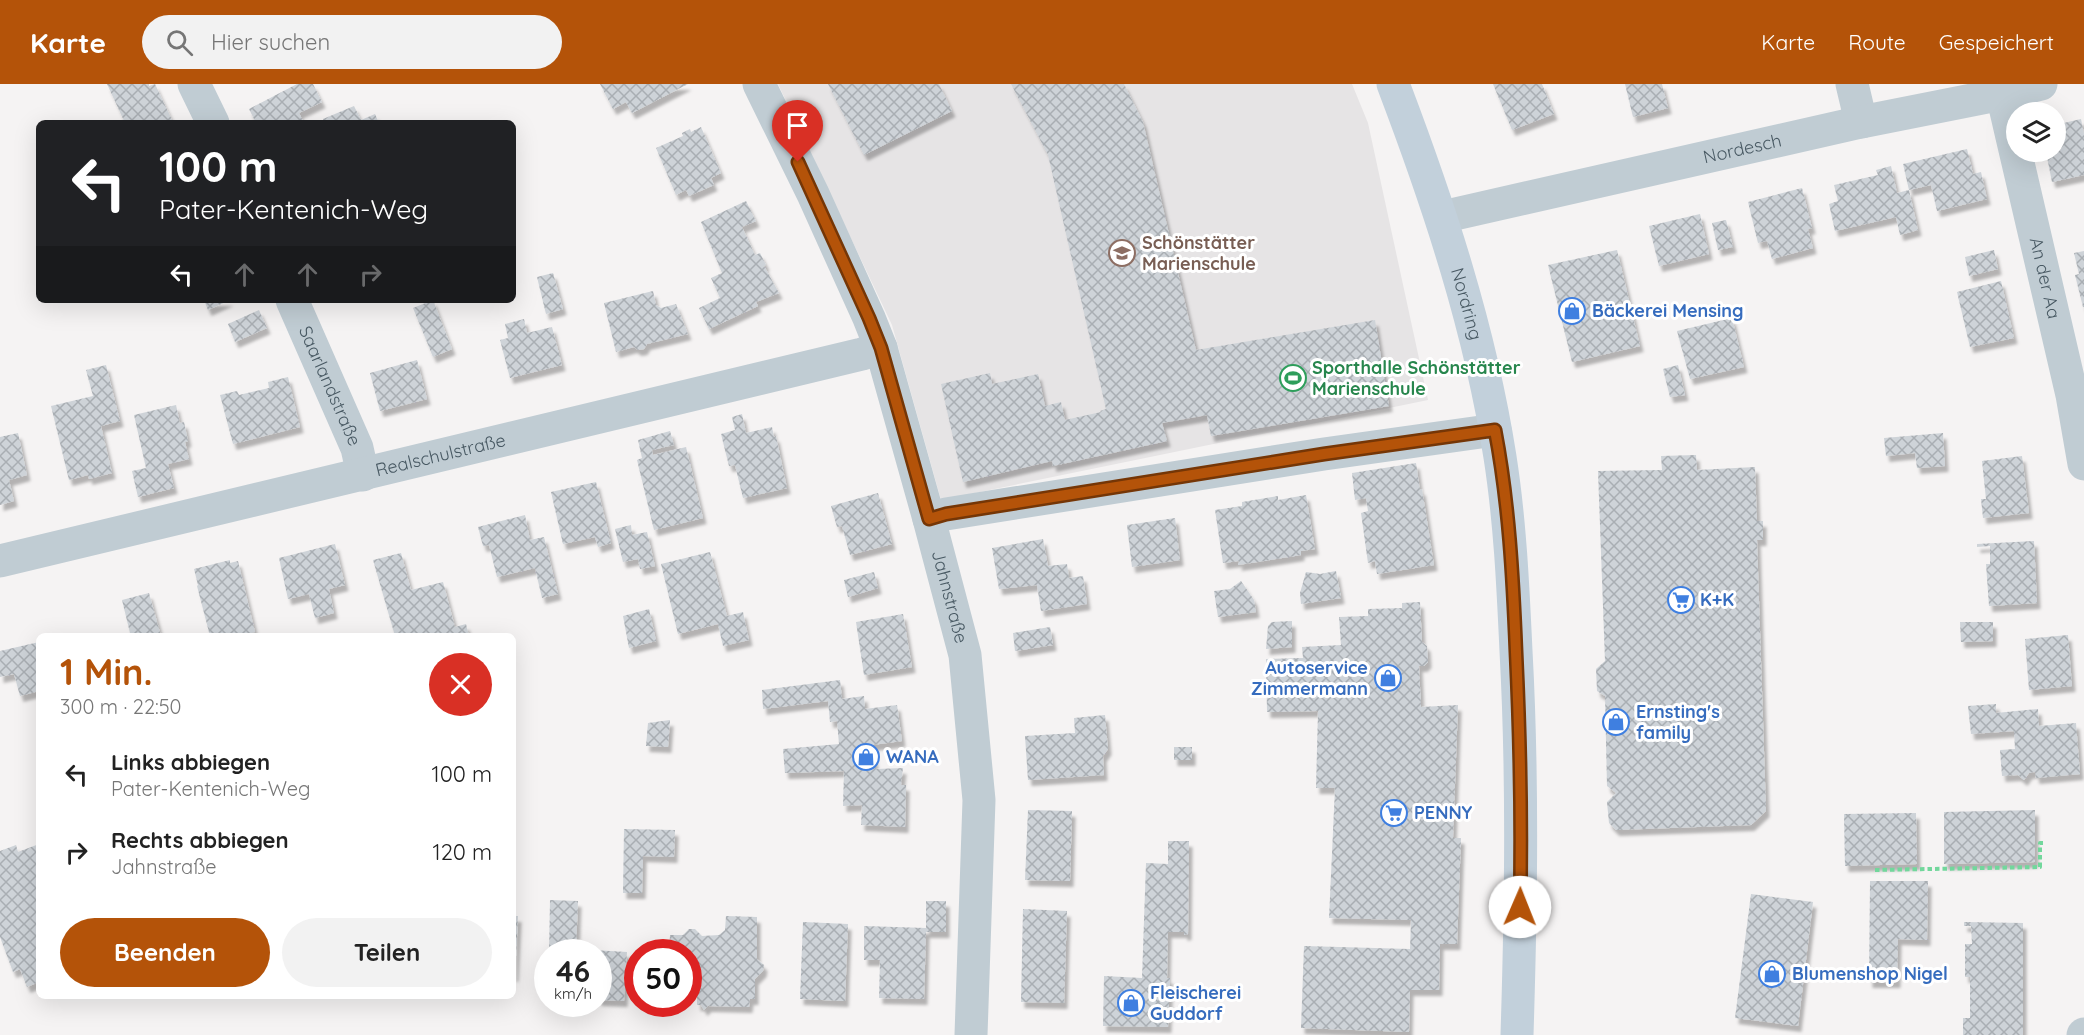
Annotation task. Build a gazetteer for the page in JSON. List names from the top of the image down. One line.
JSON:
{"streets":{"main road":["Nordring"],"street":["Nordesch","An der Aa","Saarlandstraße","Realschulstraße","Jahnstraße"]},"crossings":[["Nordesch","An der Aa"],["Nordesch","Nordring"],["Saarlandstraße","Realschulstraße"],["Realschulstraße","Jahnstraße"]],"places":{"school or university":["Schönstätter Marienschule"],"shop":["Bäckerei Mensing","Autoservice Zimmermann","Ernsting's family","WANA","Blumenshop Nigel","Fleischerei Guddorf"],"sports":["Sporthalle Schönstätter Marienschule"],"supermarket":["K+K","PENNY"]},"page":{"header":"Karte","search":"Hier suchen","nav":["Karte","Route","Gespeichert"],"turn":["100 m","Pater-Kentenich-Weg"],"heading":["1 Min.","300 m · 22:50"],"list":[{"name":"Links abbiegen","note":"Pater-Kentenich-Weg","value":"100 m"},{"name":"Rechts abbiegen","note":"Jahnstraße","value":"120 m"}],"buttons":["Beenden","Teilen"],"speed":"46 km/h","limit":"50"}}
